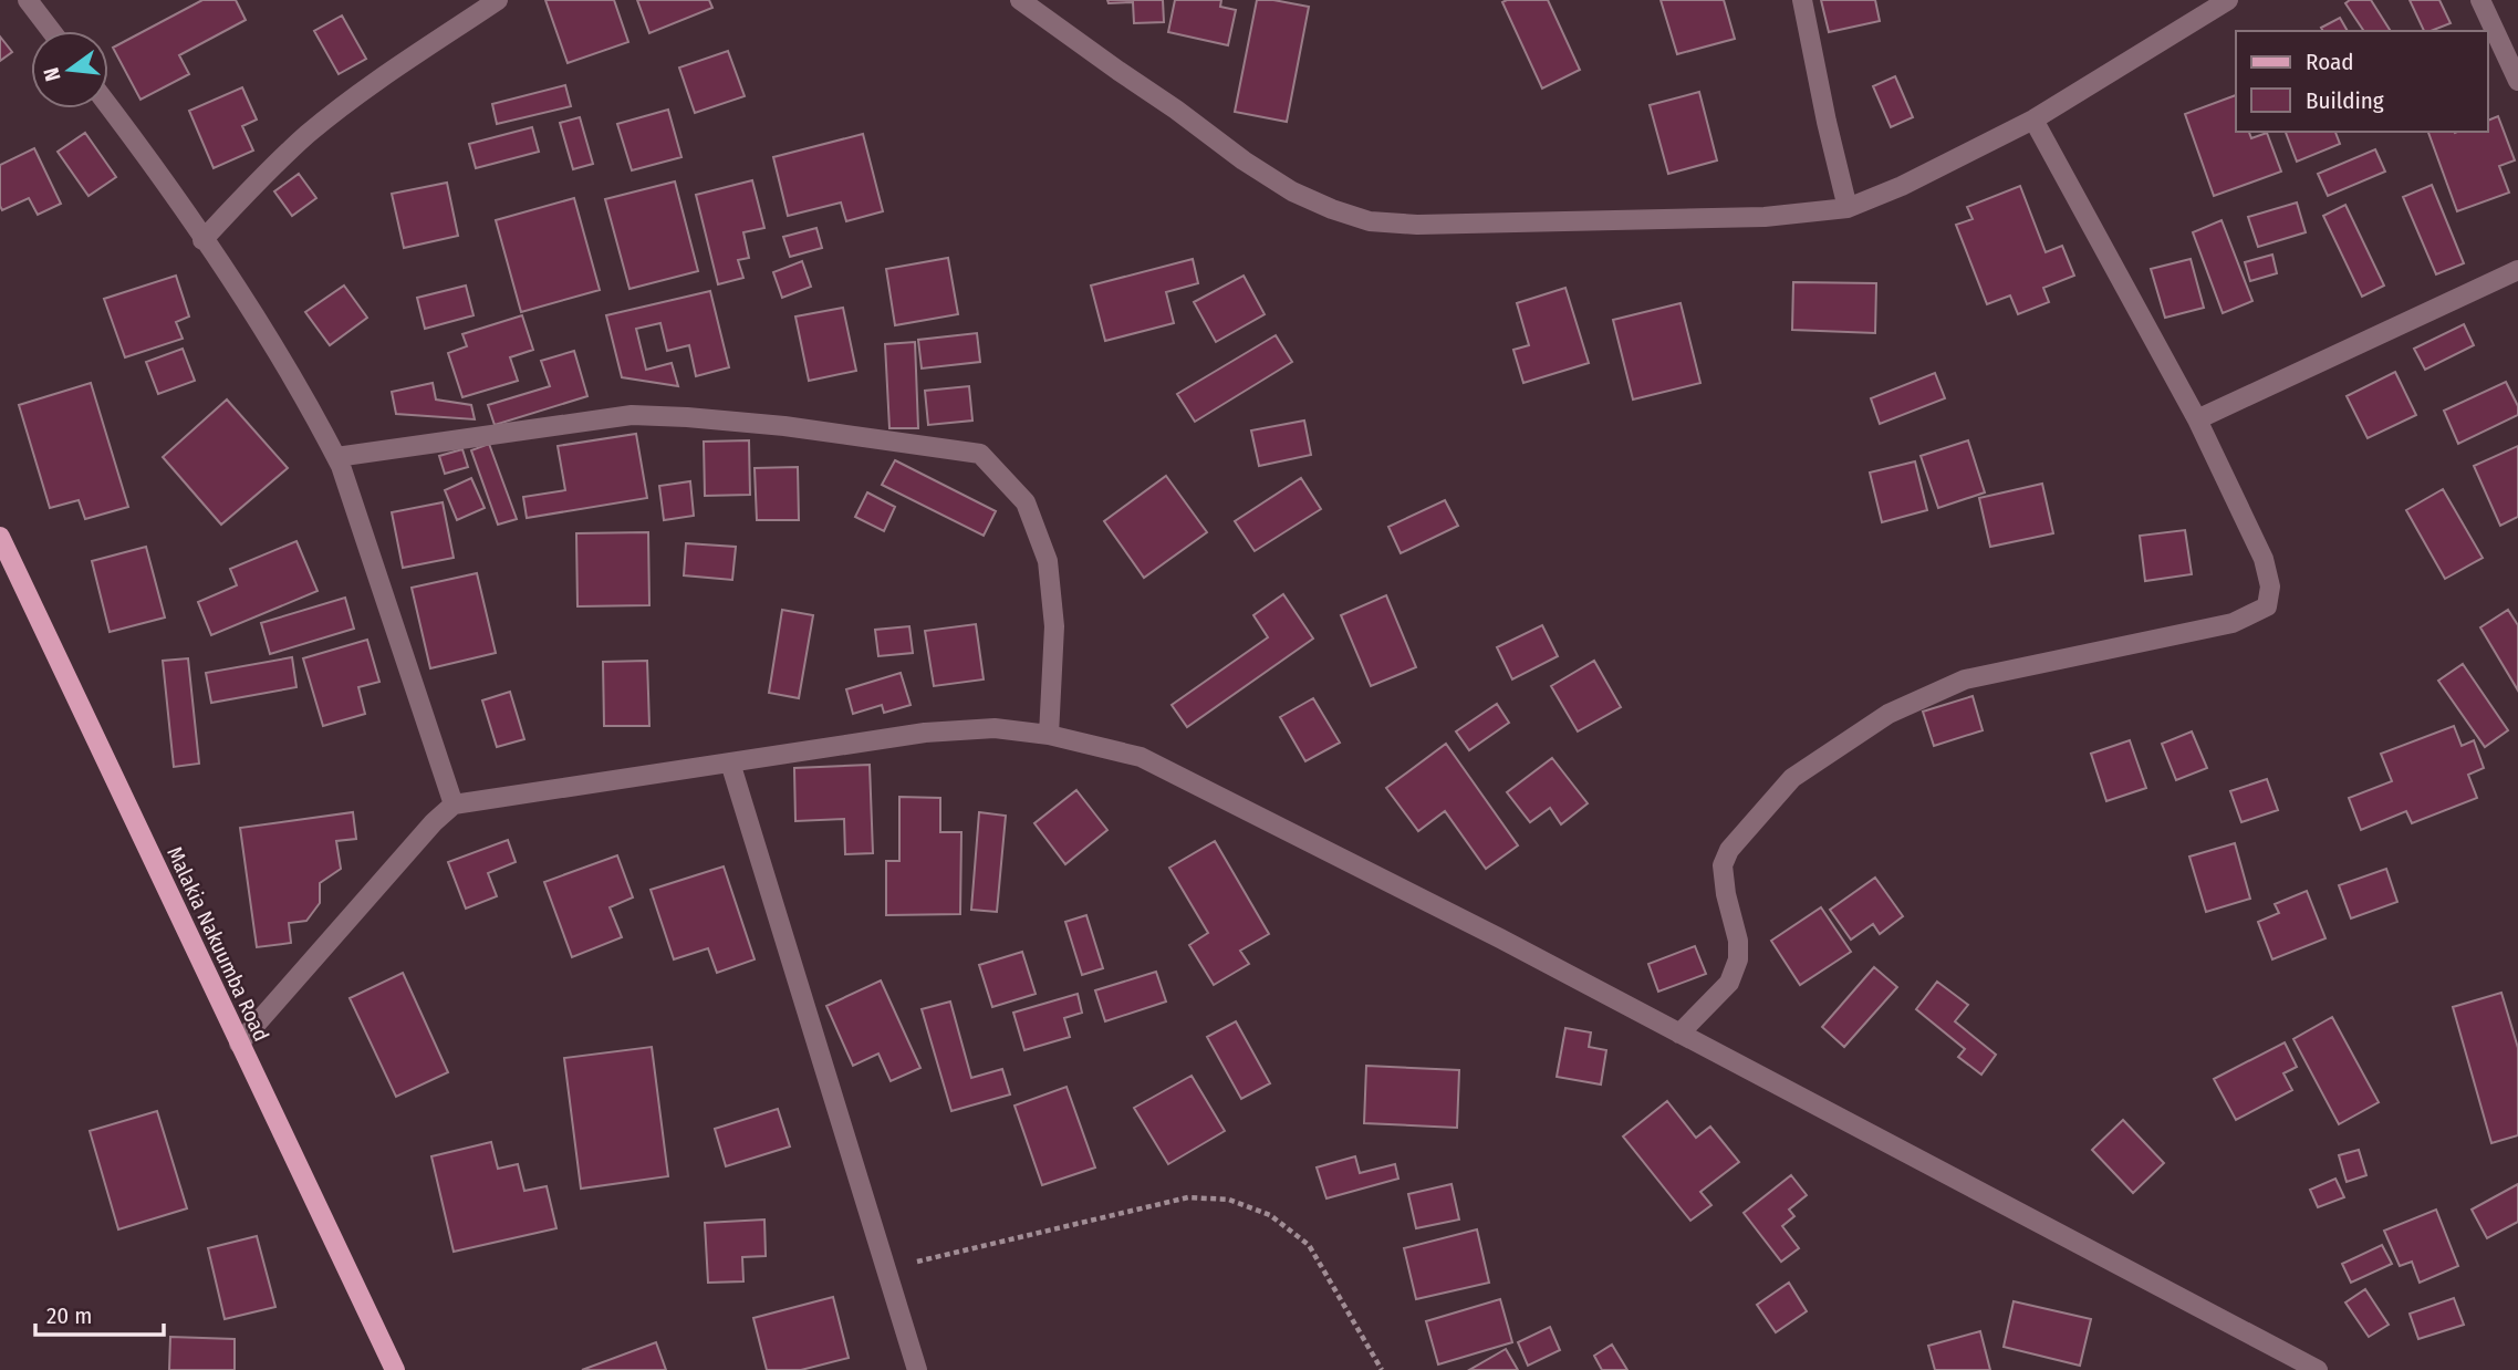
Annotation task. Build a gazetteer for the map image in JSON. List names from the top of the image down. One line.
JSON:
{"streets":{"main road":["Malakia Nakuumba Road"]},"legend":["Road","Building"],"scale_bar":"20 m","north":"left"}
